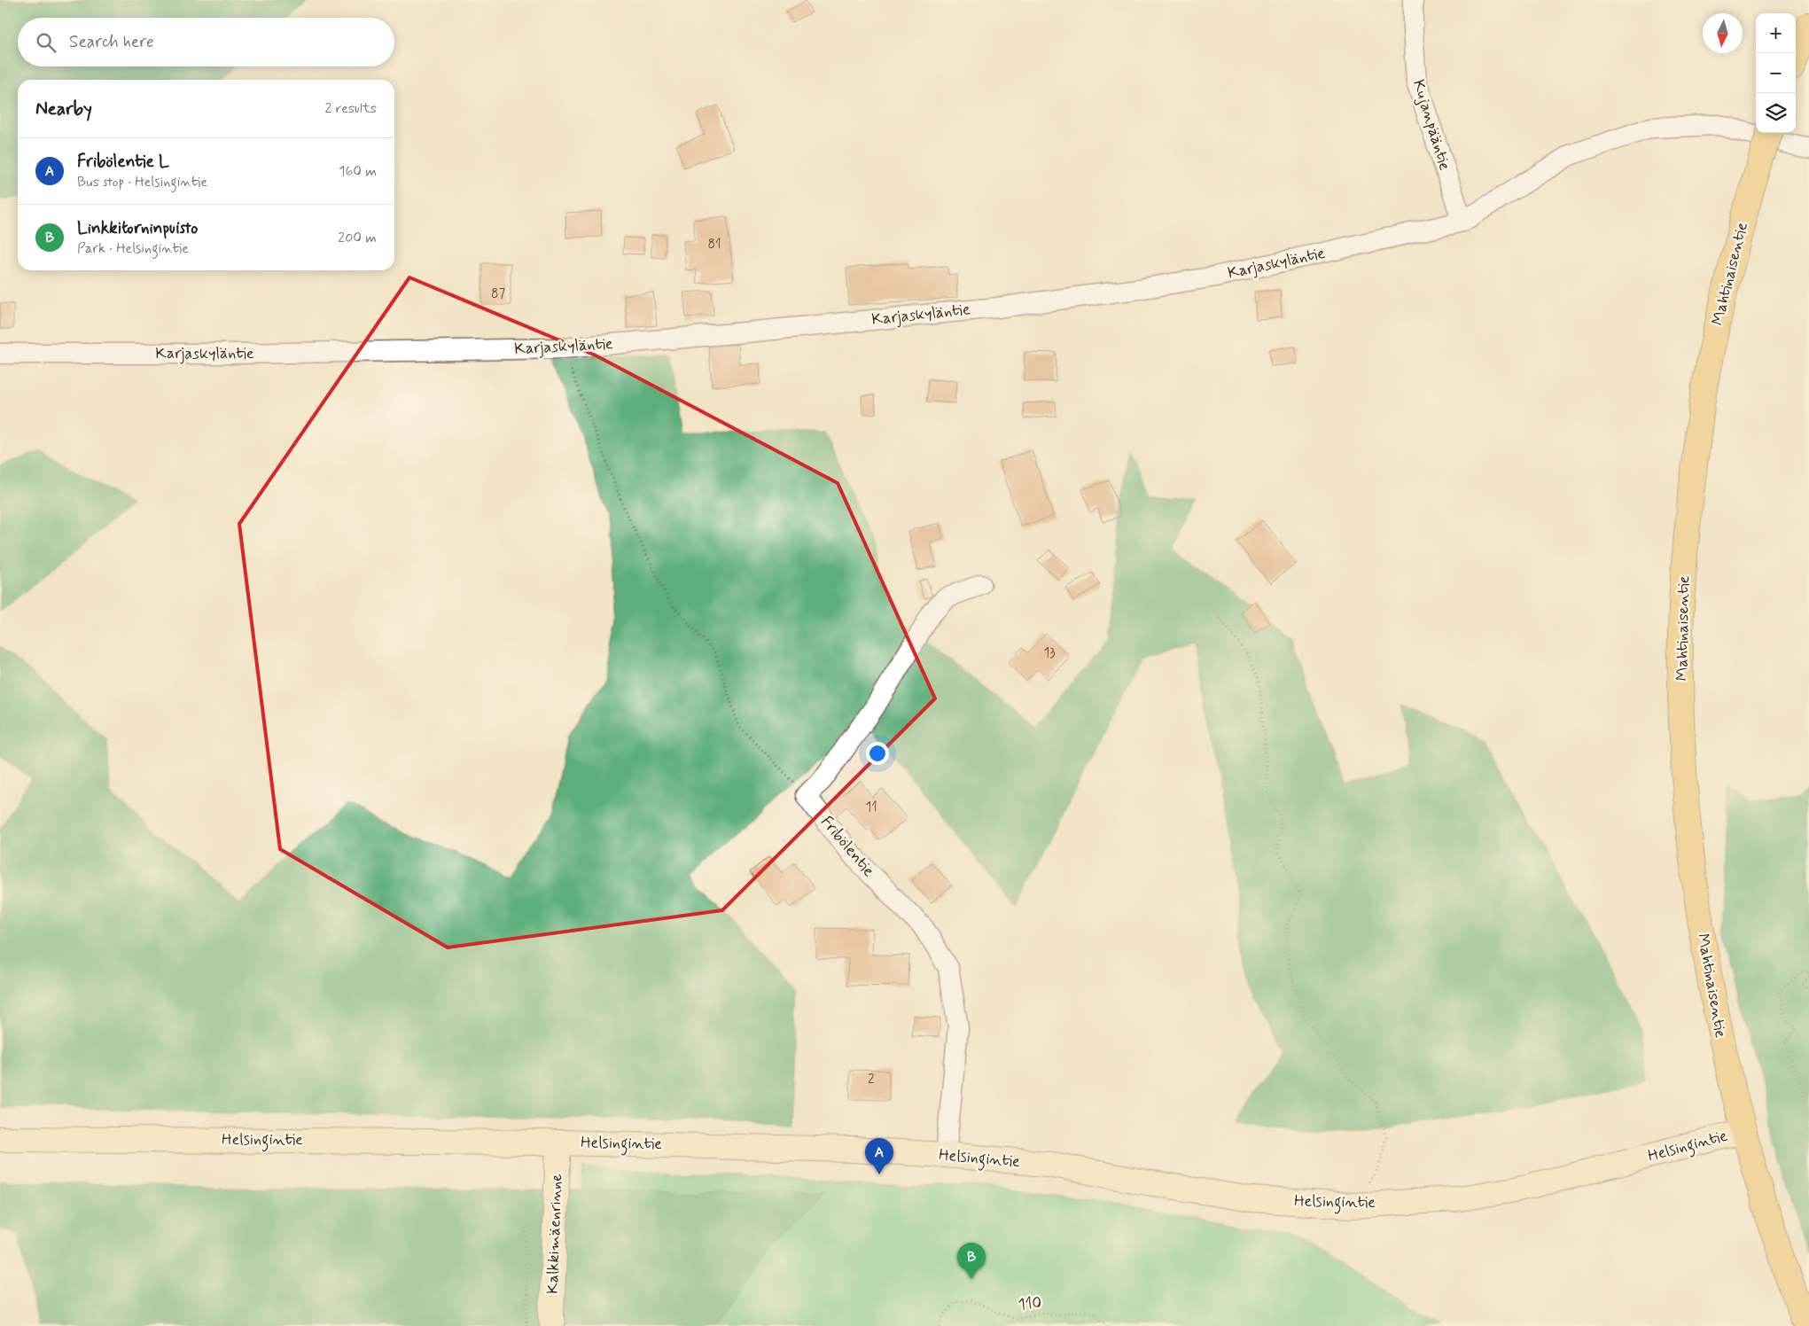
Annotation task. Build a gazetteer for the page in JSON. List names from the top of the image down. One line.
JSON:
{"streets":{"main road":["Mahtinaisentie","Helsingintie","Kalkkimäenrinne"],"street":["Kujanpääntie","Karjaskyläntie","Fribölentie"],"path":["110"]},"crossings":[["Kujanpääntie","Karjaskyläntie"],["Mahtinaisentie","Helsingintie"],["Fribölentie","Helsingintie"],["Helsingintie","Kalkkimäenrinne"]],"house_numbers":["81","87","13","11","2"],"north":"bottom","page":{"map_buttons":["+","−"],"search":"Search here","heading":["Nearby","2 results"],"list":[{"mark":"A","name":"Fribölentie L","note":"Bus stop · Helsingintie","value":"160 m"},{"mark":"B","name":"Linkkitorninpuisto","note":"Park · Helsingintie","value":"200 m"}],"pins":["A","B"]}}
